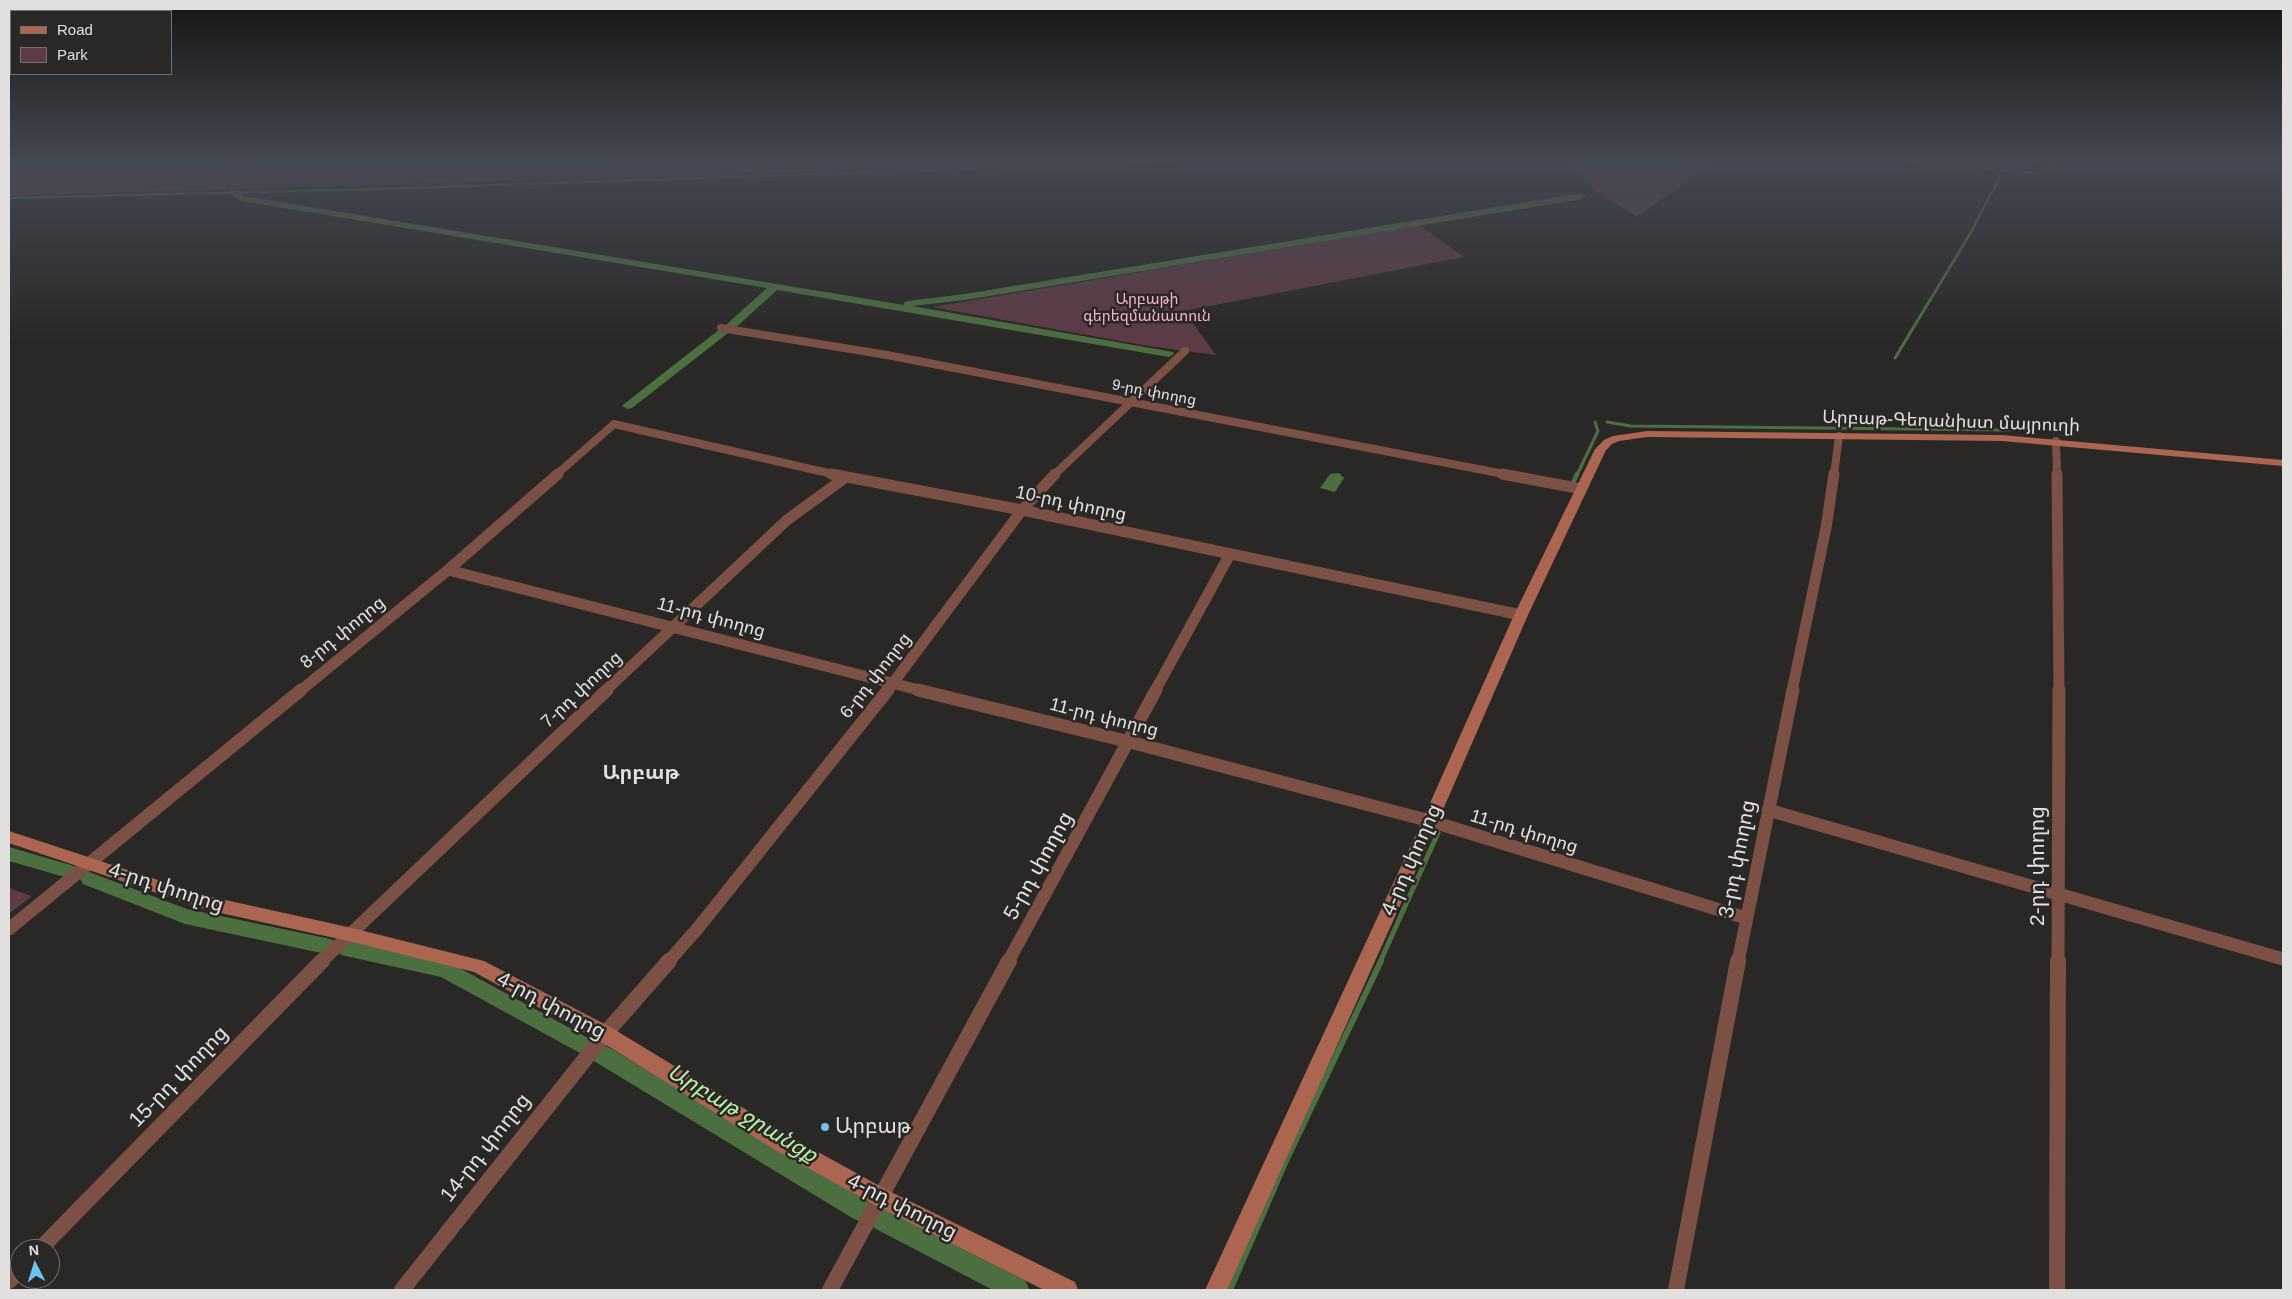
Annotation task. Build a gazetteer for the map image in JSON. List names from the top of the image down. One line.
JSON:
{"streets":{"main road":["Արբաթ-Գեղանիստ մայրուղի","4-րդ փողոց"],"street":["9-րդ փողոց","10-րդ փողոց","11-րդ փողոց","8-րդ փողոց","6-րդ փողոց","7-րդ փողոց","3-րդ փողոց","5-րդ փողոց","2-րդ փողոց","15-րդ փողոց","14-րդ փողոց"]},"crossings":[["9-րդ փողոց","6-րդ փողոց"],["9-րդ փողոց","4-րդ փողոց"],["Արբաթ-Գեղանիստ մայրուղի","3-րդ փողոց"],["Արբաթ-Գեղանիստ մայրուղի","4-րդ փողոց"],["Արբաթ-Գեղանիստ մայրուղի","2-րդ փողոց"],["10-րդ փողոց","8-րդ փողոց"],["10-րդ փողոց","6-րդ փողոց"],["10-րդ փողոց","7-րդ փողոց"],["10-րդ փողոց","4-րդ փողոց"],["10-րդ փողոց","5-րդ փողոց"],["11-րդ փողոց","8-րդ փողոց"],["11-րդ փողոց","6-րդ փողոց"],["11-րդ փողոց","7-րդ փողոց"],["11-րդ փողոց","3-րդ փողոց"],["11-րդ փողոց","4-րդ փողոց"],["11-րդ փողոց","5-րդ փողոց"],["8-րդ փողոց","4-րդ փողոց"],["6-րդ փողոց","4-րդ փողոց"],["6-րդ փողոց","14-րդ փողոց"],["7-րդ փողոց","4-րդ փողոց"],["7-րդ փողոց","15-րդ փողոց"],["4-րդ փողոց","5-րդ փողոց"],["4-րդ փողոց","15-րդ փողոց"],["4-րդ փողոց","14-րդ փողոց"]],"districts":["Արբաթ"],"water":["Արբաթ ջրանցք"],"parks":["Արբաթի գերեզմանատուն"],"places":["Արբաթ"],"legend":["Road","Park"],"north":"top"}
